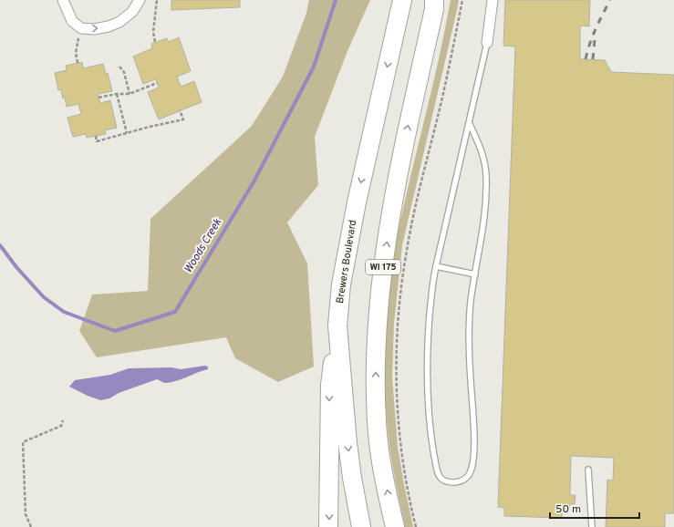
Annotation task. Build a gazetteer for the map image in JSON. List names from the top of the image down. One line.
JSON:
{"streets":{"highway":["Brewers Boulevard","WI 175"]},"water":["Woods Creek"],"scale_bar":"50 m"}
